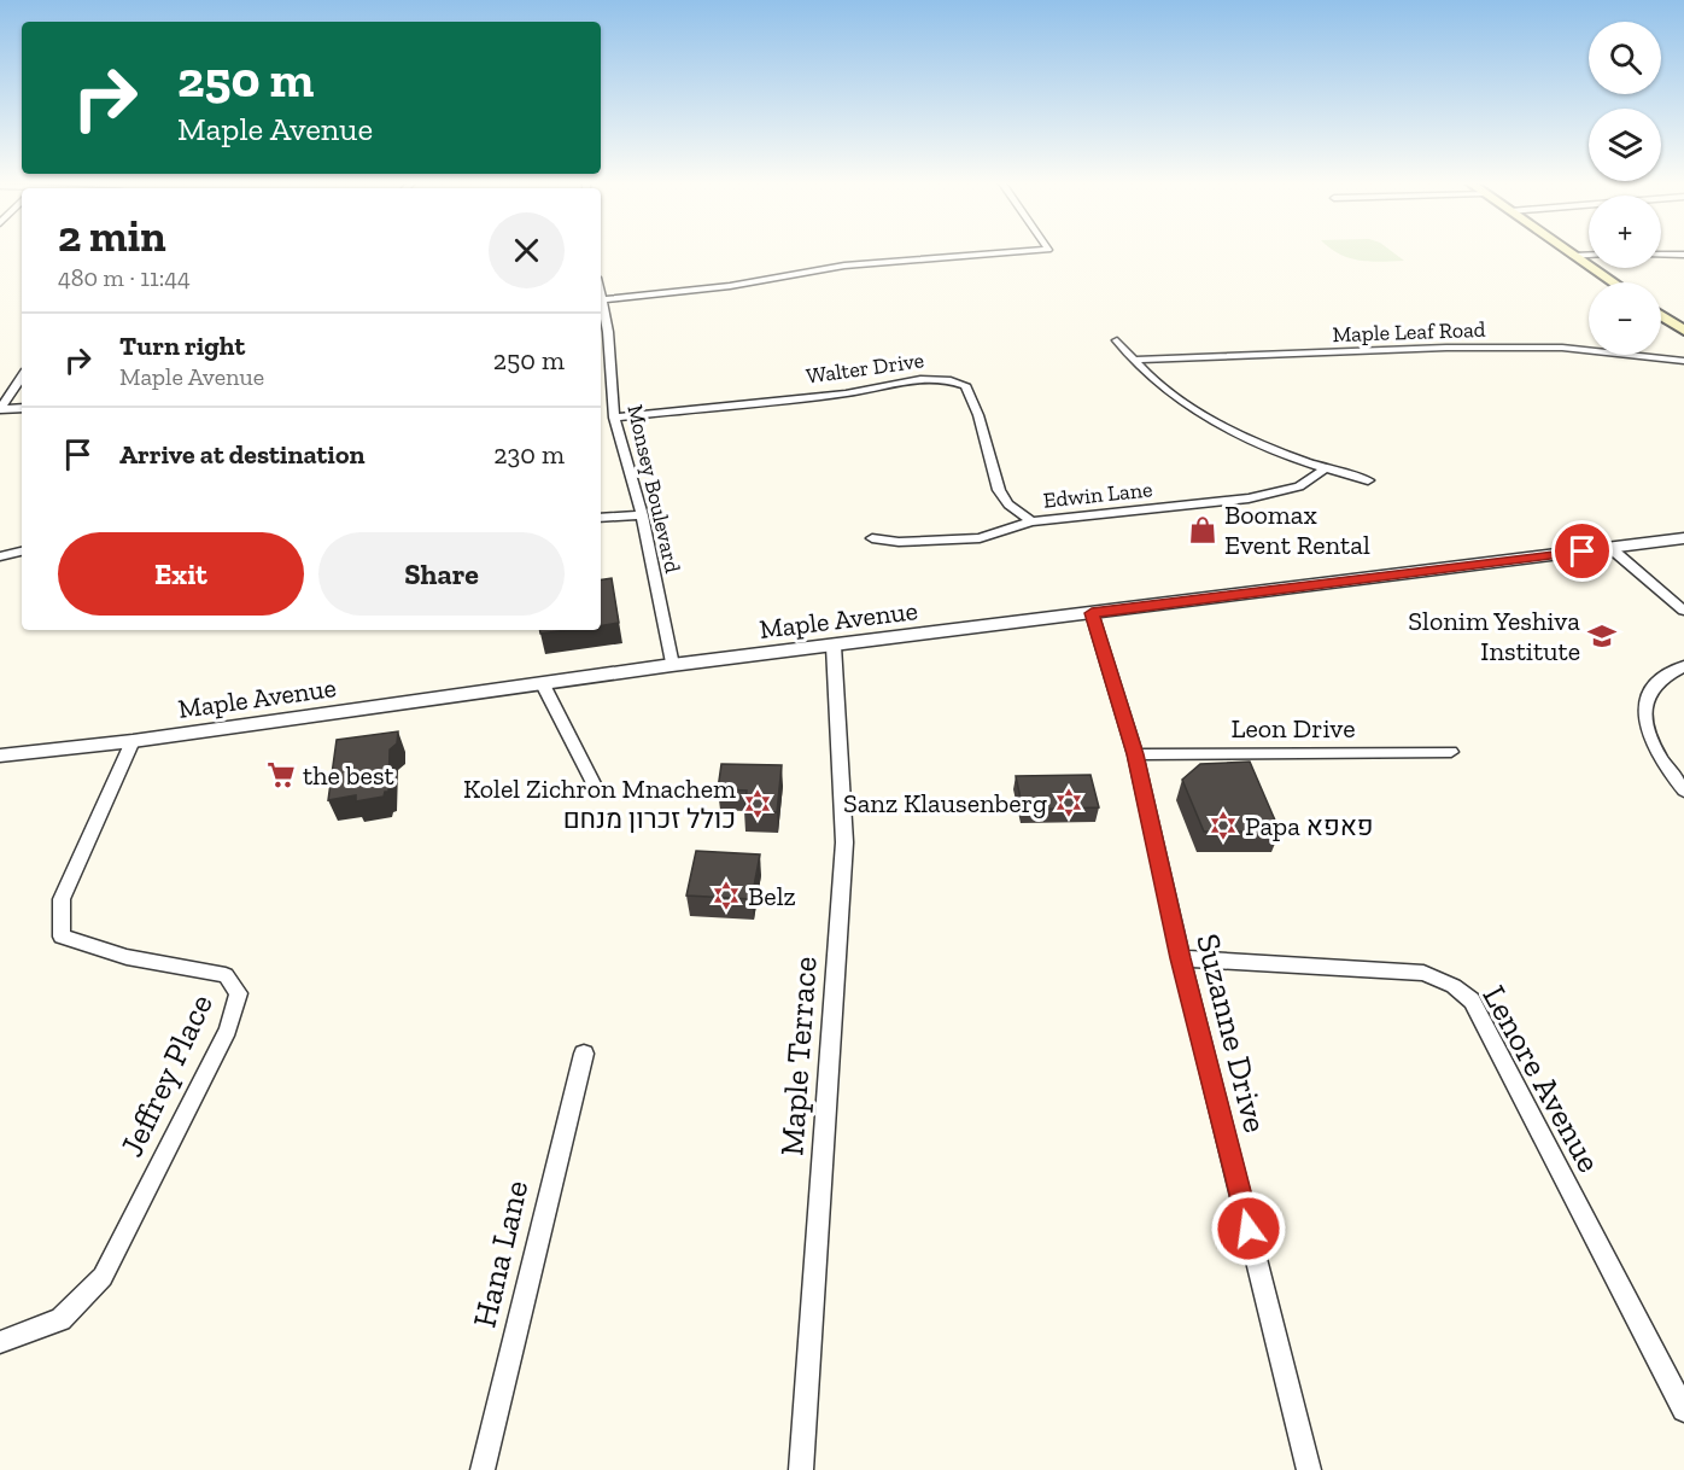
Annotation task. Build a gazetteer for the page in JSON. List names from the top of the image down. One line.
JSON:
{"streets":{"street":["Maple Leaf Road","Walter Drive","Monsey Boulevard","Edwin Lane","Maple Avenue","Leon Drive","Suzanne Drive","Maple Terrace","Jeffrey Place","Lenore Avenue","Hana Lane"]},"crossings":[["Walter Drive","Monsey Boulevard"],["Walter Drive","Edwin Lane"],["Monsey Boulevard","Maple Avenue"],["Maple Avenue","Suzanne Drive"],["Maple Avenue","Maple Terrace"],["Maple Avenue","Jeffrey Place"],["Leon Drive","Suzanne Drive"],["Suzanne Drive","Lenore Avenue"]],"places":{"shop":["Boomax Event Rental"],"school or university":["Slonim Yeshiva Institute"],"supermarket":["the best"],"synagogue":["Sanz Klausenberg","Kolel Zichron Mnachem כולל זכרון מנחם","Papa פאפא","Belz"]},"page":{"map_buttons":["+","−"],"turn":["250 m","Maple Avenue"],"heading":["2 min","480 m · 11:44"],"list":[{"name":"Turn right","note":"Maple Avenue","value":"250 m"},{"name":"Arrive at destination","value":"230 m"}],"buttons":["Exit","Share"]}}
